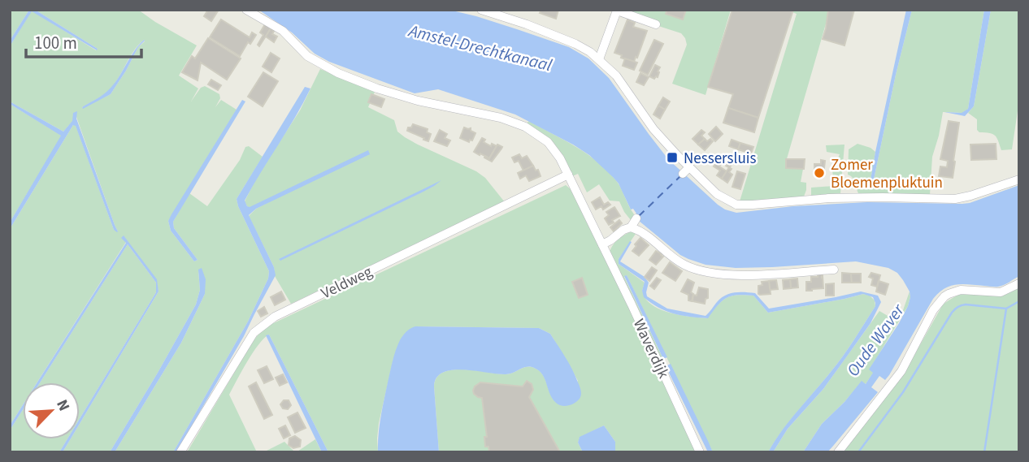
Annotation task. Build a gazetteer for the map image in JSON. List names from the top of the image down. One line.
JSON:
{"streets":{"street":["Veldweg","Waverdijk"]},"water":["Amstel-Drechtkanaal","Oude Waver"],"places":{"transit":["Nessersluis"],"other":["Zomer Bloemenpluktuin"]},"scale_bar":"100 m","north":"top right"}
